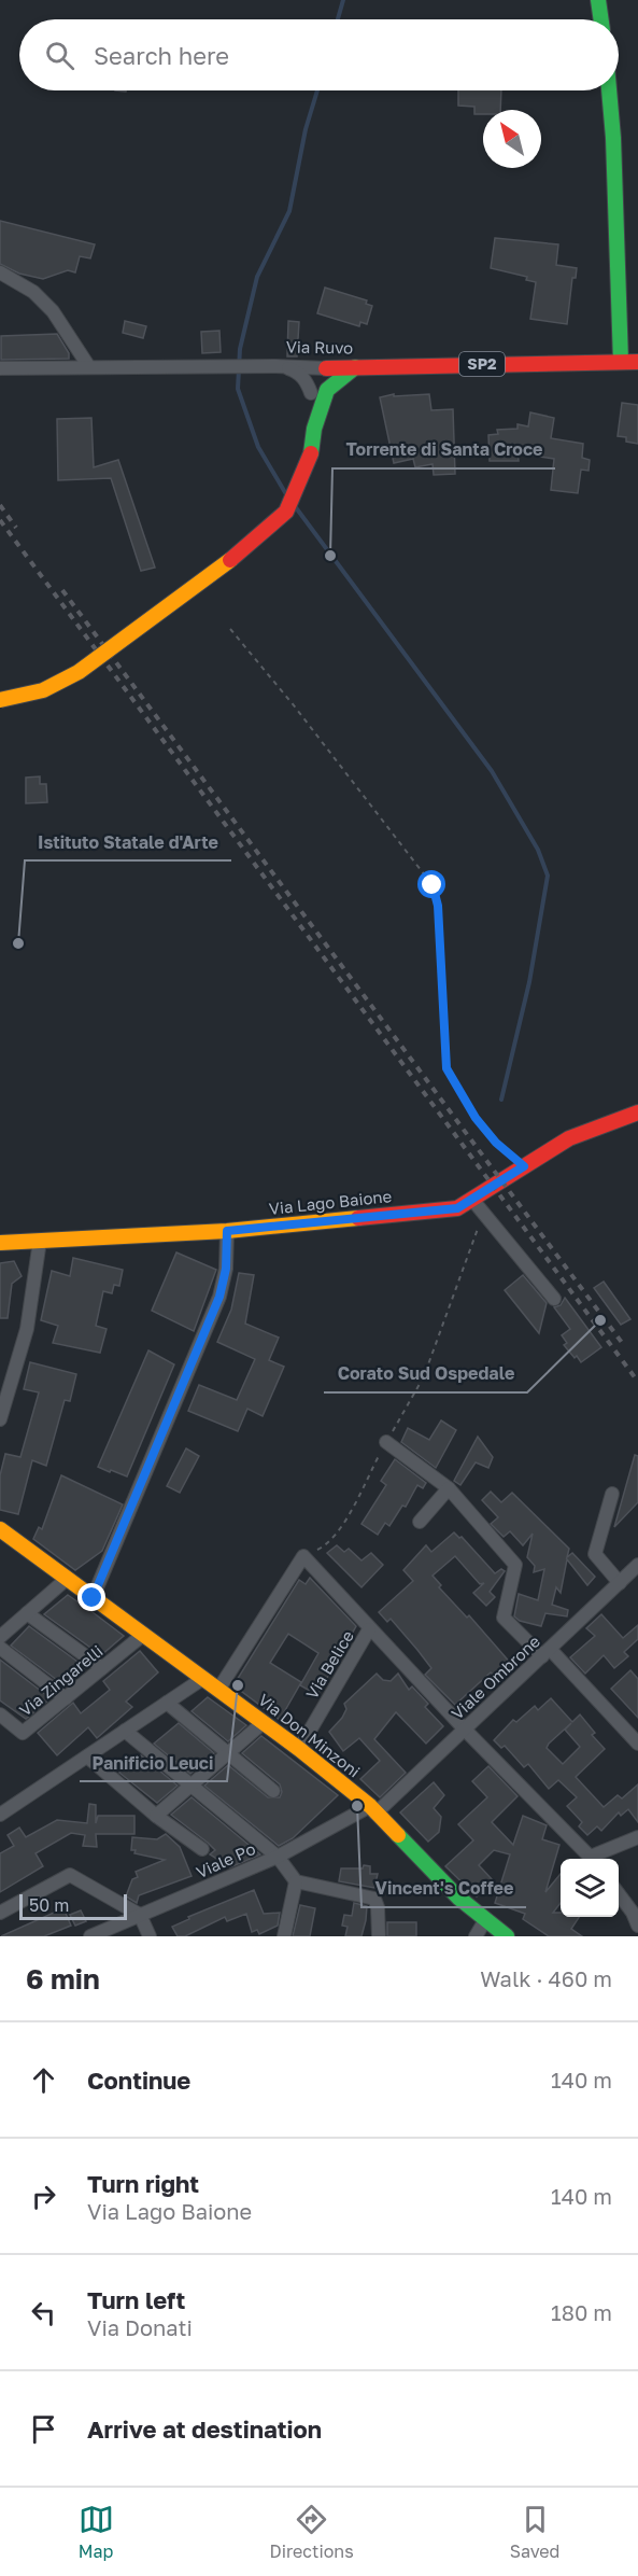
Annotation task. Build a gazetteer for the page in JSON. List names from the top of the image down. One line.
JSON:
{"streets":{"street":["Via Ruvo","SP2","Via Lago Baione","Via Belice","Viale Ombrone","Via Zingarelli","Via Don Minzoni","Viale Po"]},"crossings":[["Via Belice","Via Don Minzoni"],["Viale Ombrone","Via Don Minzoni"],["Viale Ombrone","Viale Po"],["Via Zingarelli","Via Don Minzoni"],["Via Don Minzoni","Viale Po"]],"places":["Torrente di Santa Croce","Istituto Statale d'Arte","Corato Sud Ospedale","Panificio Leuci","Vincent's Coffee"],"scale_bar":"50 m","north":"top left","page":{"search":"Search here","scale":"50 m","heading":["6 min","Walk · 460 m"],"list":[["Continue","140 m"],["Turn right","Via Lago Baione","140 m"],["Turn left","Via Donati","180 m"],"Arrive at destination"],"nav":["Map","Directions","Saved"]}}
